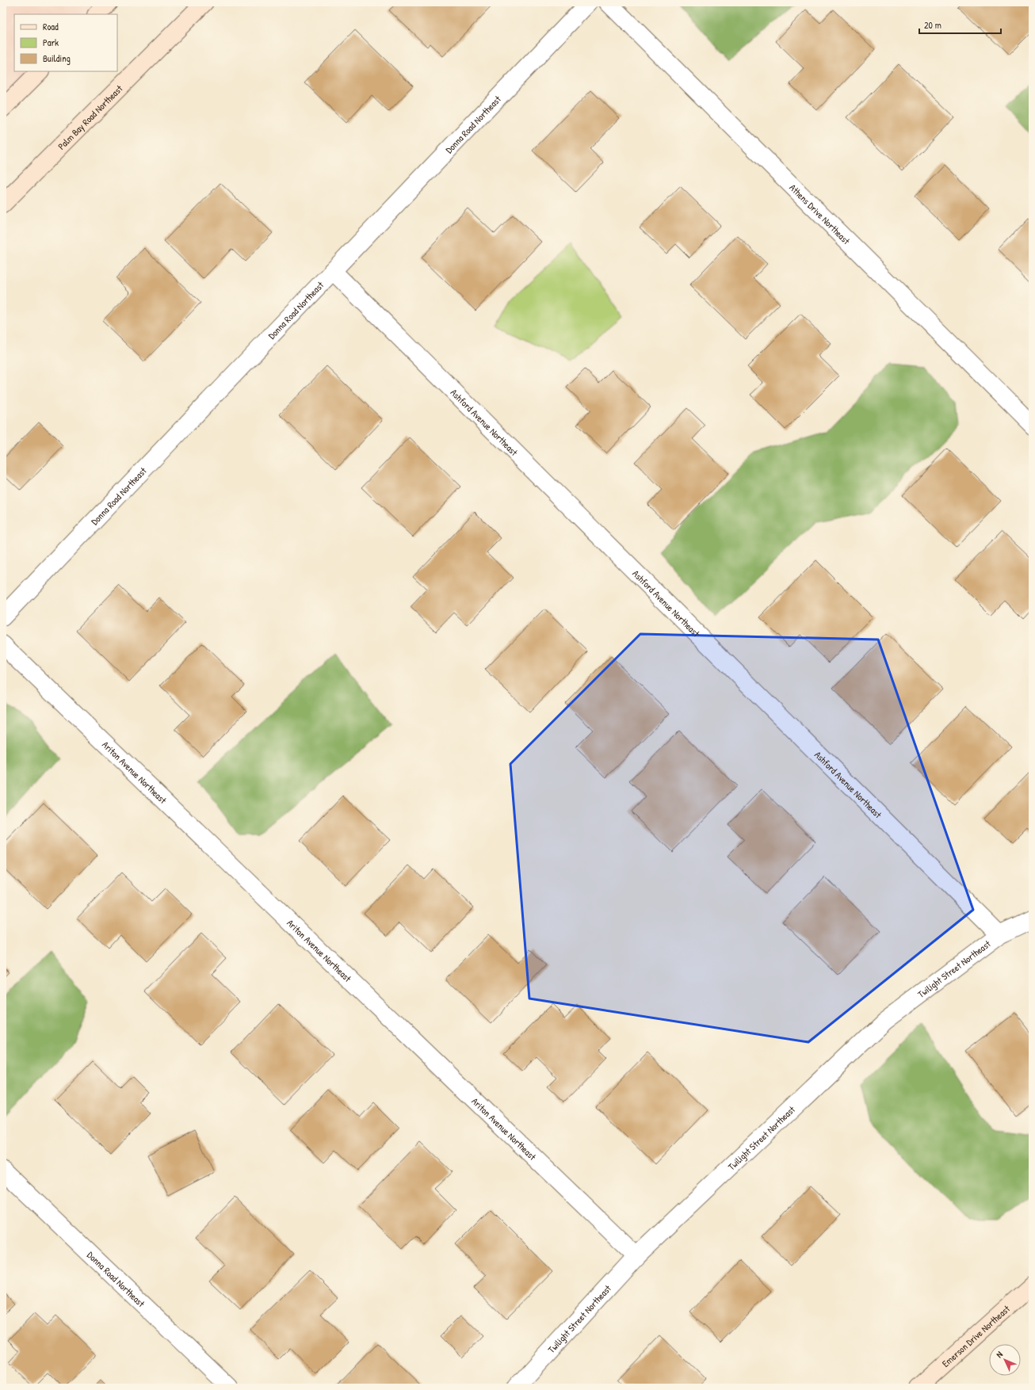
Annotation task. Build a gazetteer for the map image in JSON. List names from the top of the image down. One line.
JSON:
{"streets":{"main road":["Palm Bay Road Northeast","Emerson Drive Northeast"],"street":["Donna Road Northeast","Athens Drive Northeast","Ashford Avenue Northeast","Ariton Avenue Northeast","Twilight Street Northeast"]},"crossings":[["Donna Road Northeast","Ashford Avenue Northeast"],["Ashford Avenue Northeast","Twilight Street Northeast"],["Ariton Avenue Northeast","Twilight Street Northeast"]],"legend":["Road","Park","Building"],"scale_bar":"20 m","north":"top left"}
